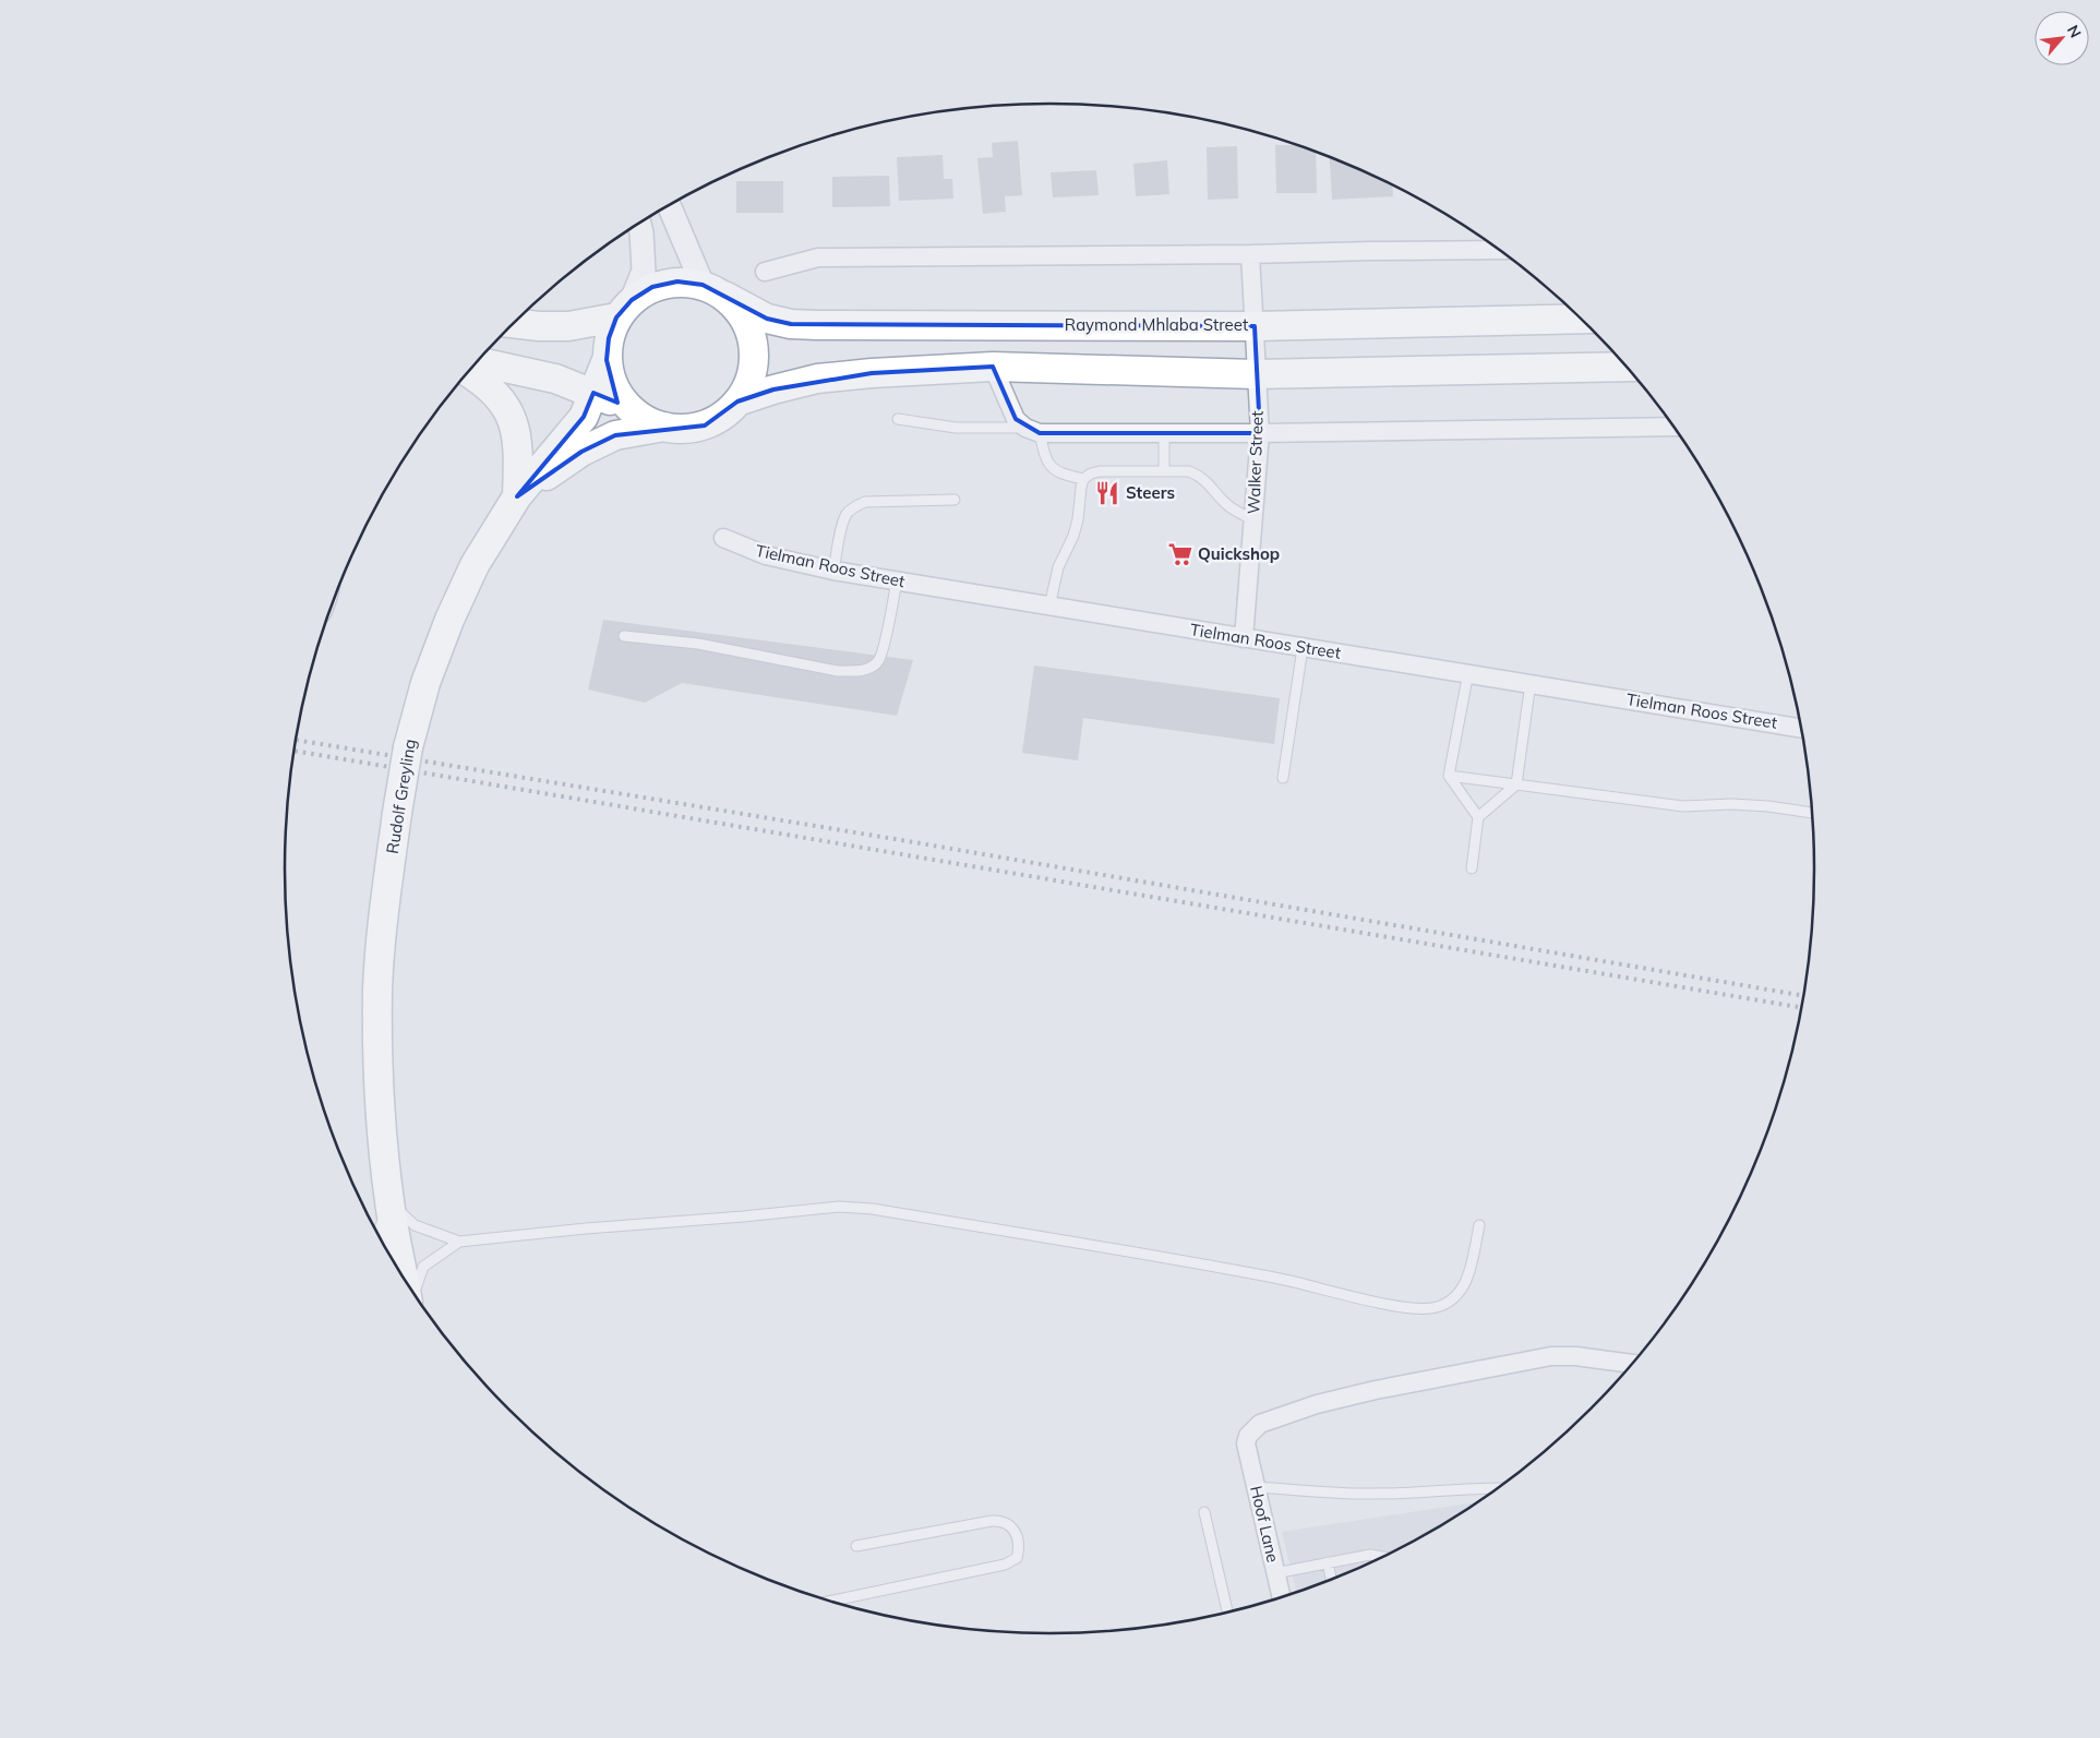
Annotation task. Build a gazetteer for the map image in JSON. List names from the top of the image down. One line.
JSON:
{"streets":{"main road":["Raymond Mhlaba Street","Rudolf Greyling"],"street":["Walker Street","Tielman Roos Street","Hoof Lane"]},"crossings":[["Raymond Mhlaba Street","Walker Street"],["Raymond Mhlaba Street","Rudolf Greyling"],["Walker Street","Tielman Roos Street"]],"places":{"restaurant":["Steers"],"supermarket":["Quickshop"]},"north":"top right"}
